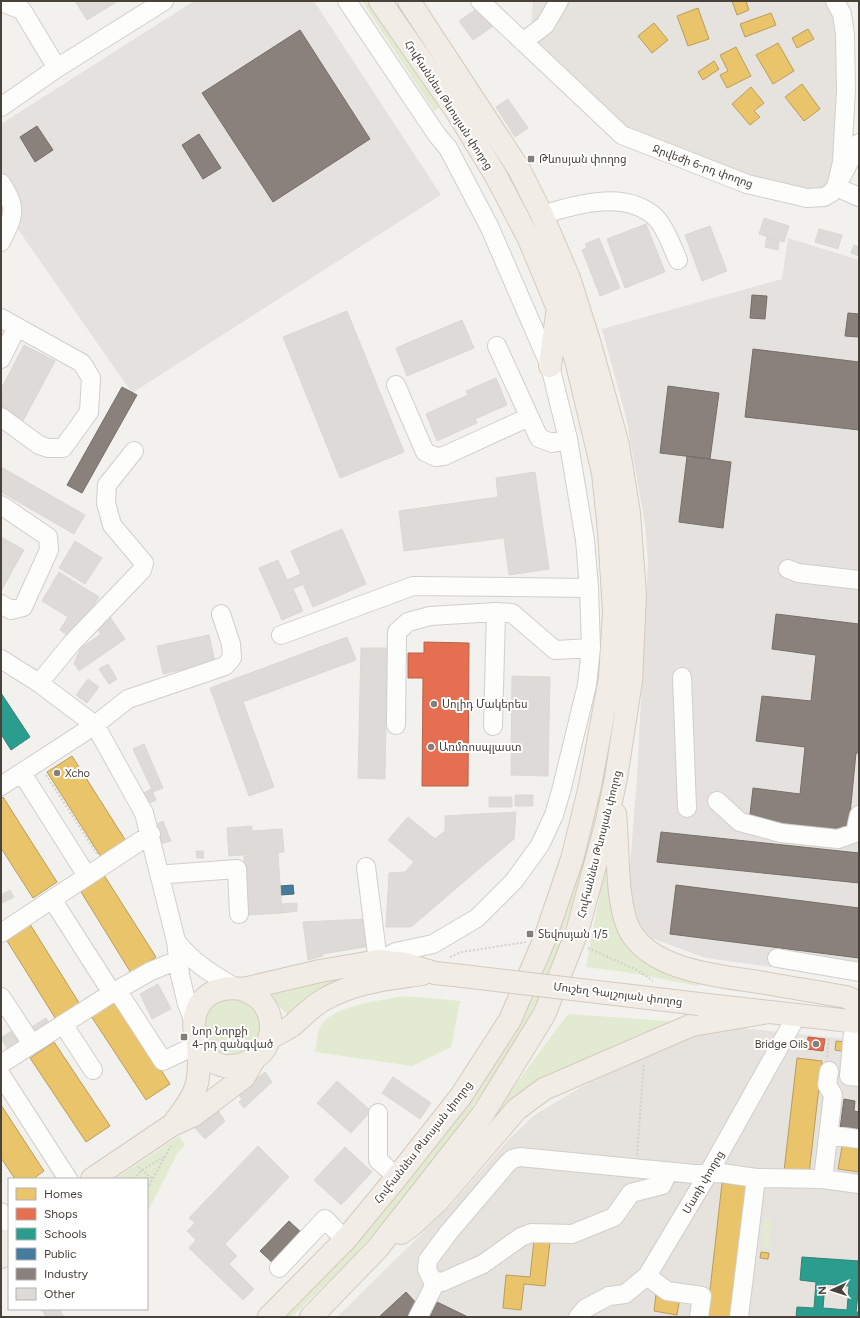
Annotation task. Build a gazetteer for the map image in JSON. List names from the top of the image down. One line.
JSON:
{"streets":{"main road":["Հովհաննես Թևոսյան փողոց","Մուշեղ Գալշոյան փողոց"],"street":["Ջրվեժի 6-րդ փողոց","Մառի փողոց"]},"crossings":[["Մուշեղ Գալշոյան փողոց","Մառի փողոց"]],"places":{"transit":["Թևոսյան փողոց","Տեվոսյան 1/5","Նոր Նորքի 4-րդ զանգված"],"other":["Սոլիդ Մակերես","Առմռոսպլաստ","Xcho","Bridge Oils"]},"legend":["Homes","Shops","Schools","Public","Industry","Other"],"north":"left"}
